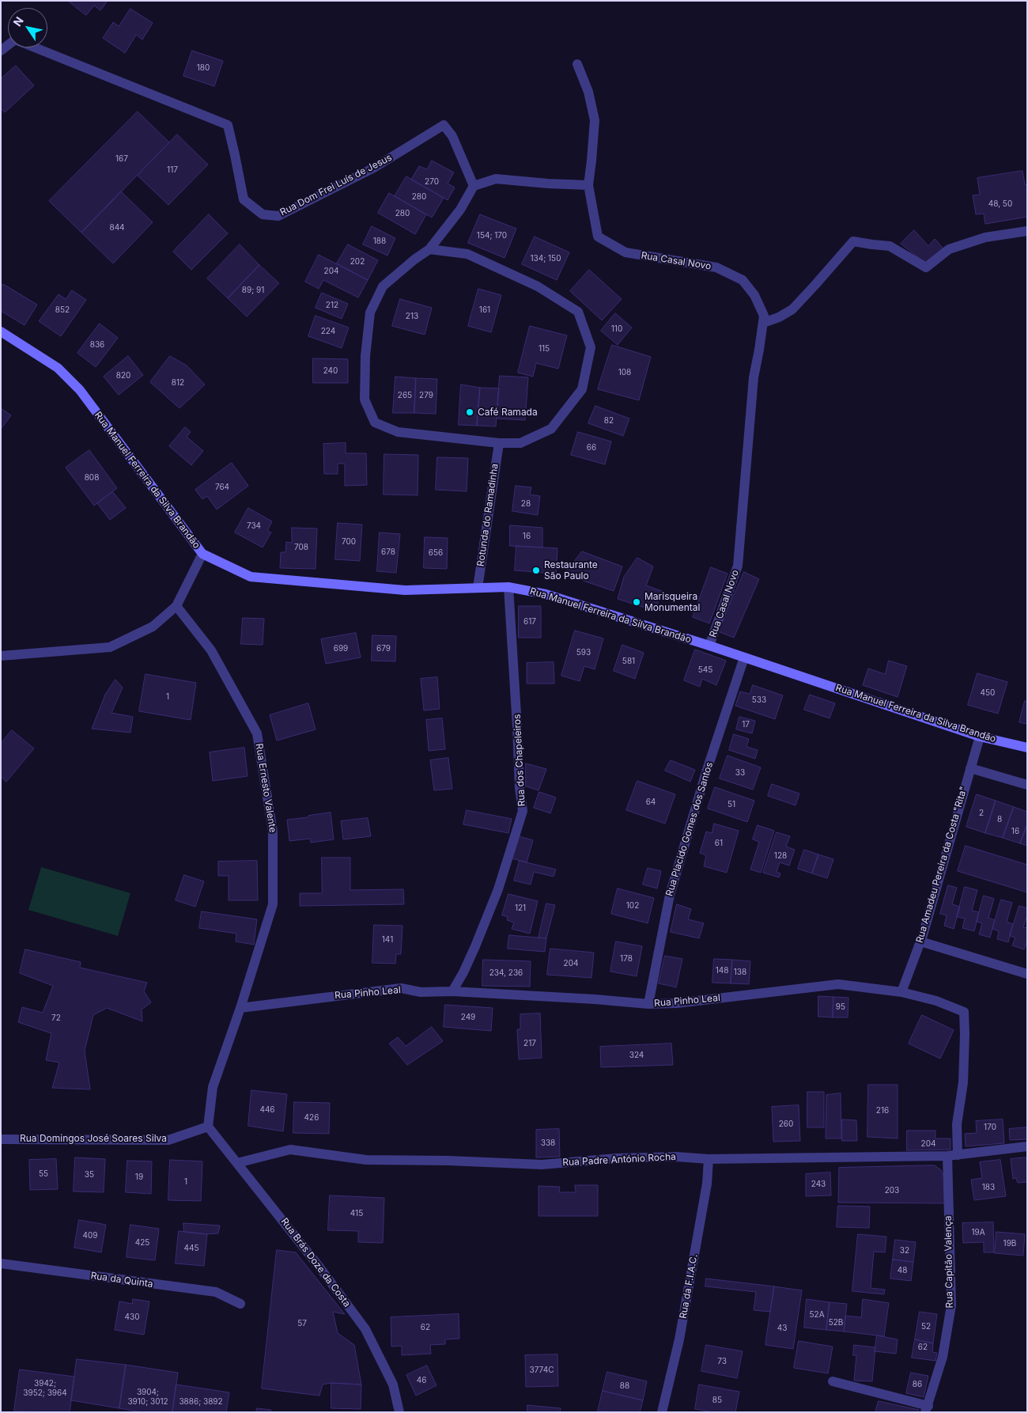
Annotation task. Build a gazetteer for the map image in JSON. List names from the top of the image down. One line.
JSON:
{"streets":{"main road":["Rua Manuel Ferreira da Silva Brandão"],"street":["Rua Dom Frei Luís de Jesus","Rua Casal Novo","Rotunda do Ramadinha","Rua dos Chapeleiros","Rua Ernesto Valente","Rua Placido Gomes dos Santos","Rua Amadeu Pereira da Costa \"Rita\"","Rua Pinho Leal","Rua Domingos José Soares Silva","Rua Padre António Rocha","Rua Capitão Valença","Rua Brás Doze da Costa","Rua da Quinta","Rua da F.I.A.C."]},"crossings":[["Rua Casal Novo","Rua Manuel Ferreira da Silva Brandão"],["Rua Manuel Ferreira da Silva Brandão","Rotunda do Ramadinha"],["Rua Manuel Ferreira da Silva Brandão","Rua dos Chapeleiros"],["Rua Manuel Ferreira da Silva Brandão","Rua Placido Gomes dos Santos"],["Rua Manuel Ferreira da Silva Brandão","Rua Amadeu Pereira da Costa \"Rita\""],["Rua dos Chapeleiros","Rua Pinho Leal"],["Rua Ernesto Valente","Rua Pinho Leal"],["Rua Ernesto Valente","Rua Domingos José Soares Silva"],["Rua Ernesto Valente","Rua Brás Doze da Costa"],["Rua Placido Gomes dos Santos","Rua Pinho Leal"],["Rua Amadeu Pereira da Costa \"Rita\"","Rua Pinho Leal"],["Rua Pinho Leal","Rua Padre António Rocha"],["Rua Pinho Leal","Rua Capitão Valença"],["Rua Domingos José Soares Silva","Rua Brás Doze da Costa"],["Rua Padre António Rocha","Rua Capitão Valença"],["Rua Padre António Rocha","Rua Brás Doze da Costa"],["Rua Padre António Rocha","Rua da F.I.A.C."]],"places":["Café Ramada","Restaurante São Paulo","Marisqueira Monumental"],"house_numbers":["180","167","117","270","280","48, 50","280","844","154; 170","188","134; 150","202","204","89; 91","212","852","161","213","110","224","836","115","240","108","820","812","265","279","82","66","808","764","28","734","16","700","708","678","656","617","699","679","593","581","545","450","1","533","17","33","64","51","2","8","16","61","128","102","121","141","178","204","148","138","234, 236","95","249","72","217","324","446","216","426","260","170","338","204","55","35","19","1","243","183","203","415","19A","409","425","19B","445","32","48","52A","430","52B","57","52","62","43","62","73","3774C","46","3942; 3952; 3964","86","88","3904; 3910; 3012","85","3886; 3892"],"north":"top left"}
